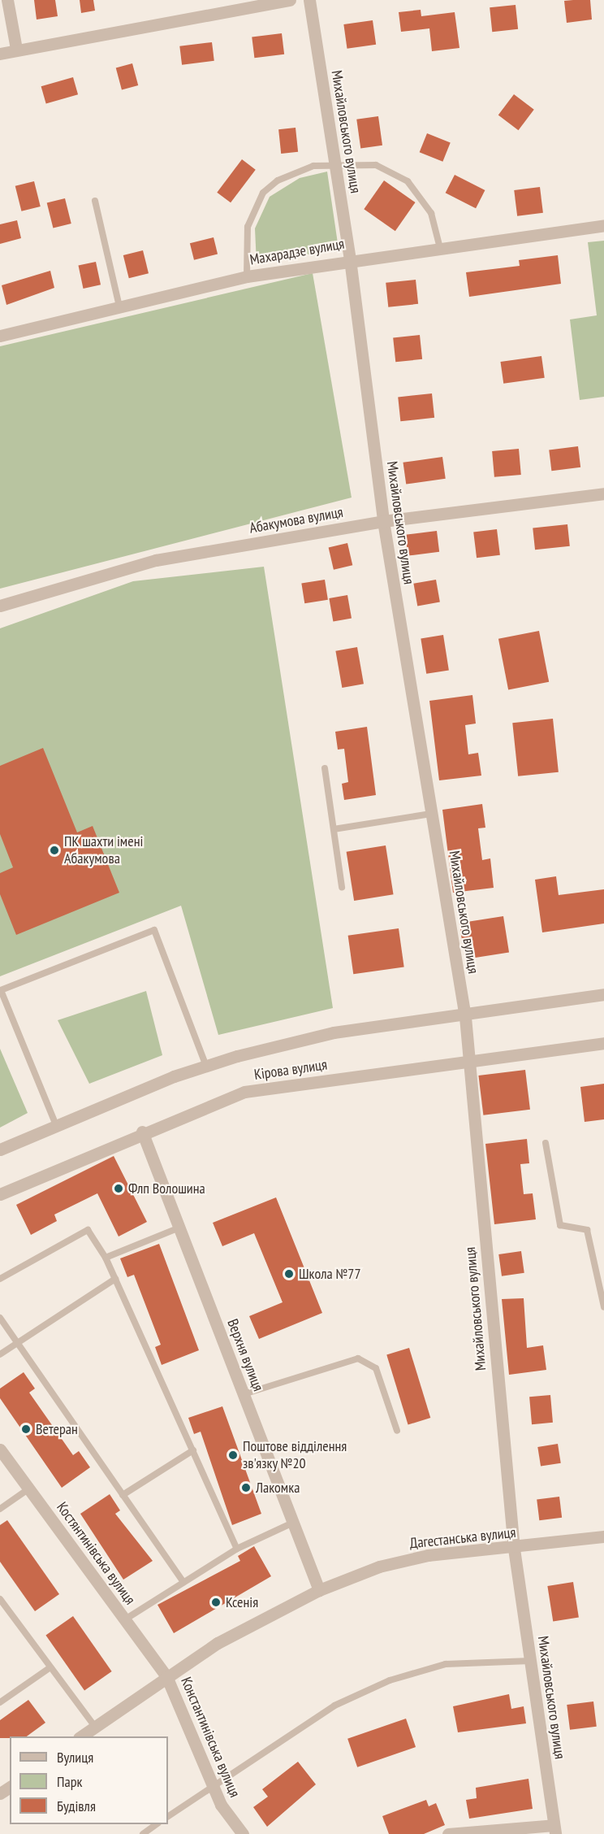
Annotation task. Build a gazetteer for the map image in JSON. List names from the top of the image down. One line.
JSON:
{"streets":{"street":["Михайловського вулиця","Махарадзе вулиця","Абакумова вулиця","Кірова вулиця","Верхня вулиця","Дагестанська вулиця","Костянтинівська вулиця","Константинівська вулиця"]},"crossings":[["Михайловського вулиця","Махарадзе вулиця"],["Михайловського вулиця","Абакумова вулиця"],["Михайловського вулиця","Кірова вулиця"],["Михайловського вулиця","Дагестанська вулиця"],["Кірова вулиця","Верхня вулиця"],["Верхня вулиця","Дагестанська вулиця"],["Дагестанська вулиця","Костянтинівська вулиця"],["Дагестанська вулиця","Константинівська вулиця"],["Костянтинівська вулиця","Константинівська вулиця"]],"places":["ПК шахти імені Абакумова","Флп Волошина","Школа №77","Ветеран","Поштове відділення зв'язку №20","Лакомка","Ксенія"],"legend":["Вулиця","Парк","Будівля"]}
